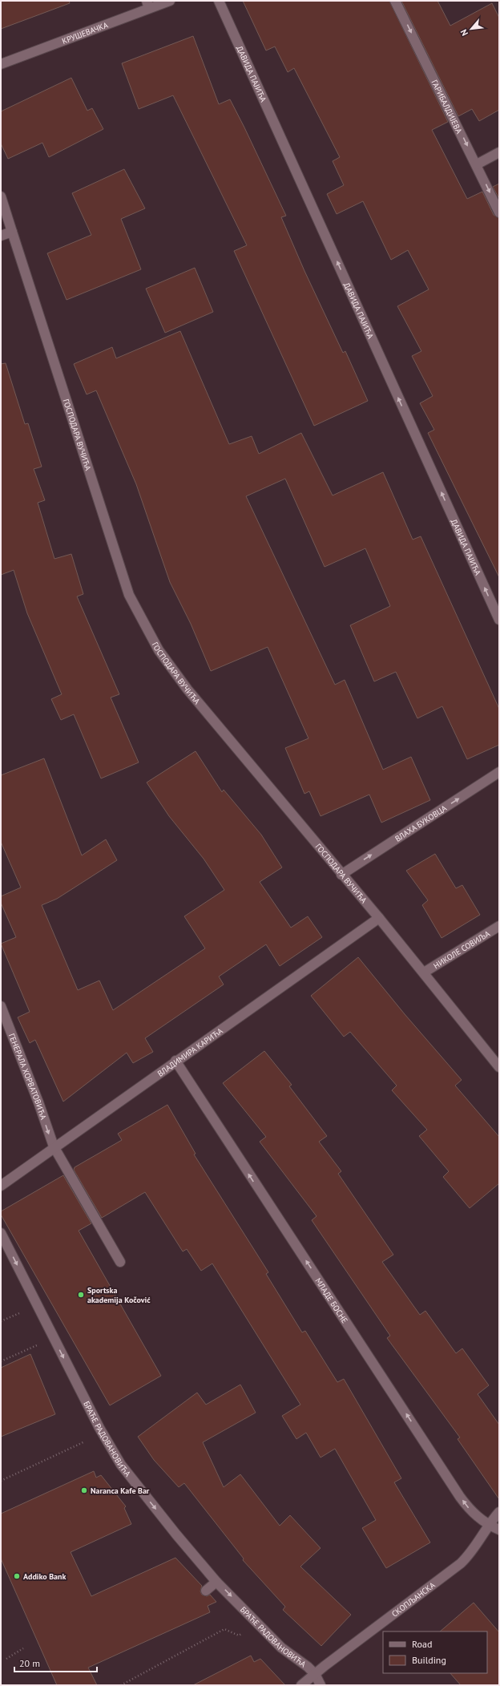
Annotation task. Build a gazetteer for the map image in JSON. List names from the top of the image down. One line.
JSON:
{"streets":{"street":["КРУШЕВАЧКА","ДАВИДА ПАЈИЋА","ГАРИБАЛДИЈЕВА","ГОСПОДАРА ВУЧИЋА","ВЛАХА БУКОВЦА","НИКОЛЕ СОВИЉА","ВЛАДИМИРА КАРИЋА","ГЕНЕРАЛА ХОРВАТОВИЋА","МЛАДЕ БОСНЕ","БРАЋЕ РАДОВАНОВИЋА","СКОПЉАНСКА"]},"crossings":[["ГОСПОДАРА ВУЧИЋА","ВЛАХА БУКОВЦА"],["ГОСПОДАРА ВУЧИЋА","НИКОЛЕ СОВИЉА"],["ГОСПОДАРА ВУЧИЋА","ВЛАДИМИРА КАРИЋА"],["ВЛАДИМИРА КАРИЋА","ГЕНЕРАЛА ХОРВАТОВИЋА"],["ВЛАДИМИРА КАРИЋА","МЛАДЕ БОСНЕ"],["МЛАДЕ БОСНЕ","СКОПЉАНСКА"],["БРАЋЕ РАДОВАНОВИЋА","СКОПЉАНСКА"]],"one_way":["ДАВИДА ПАЈИЋА","ГАРИБАЛДИЈЕВА","ВЛАХА БУКОВЦА","ГЕНЕРАЛА ХОРВАТОВИЋА","МЛАДЕ БОСНЕ","БРАЋЕ РАДОВАНОВИЋА"],"places":["Sportska akademija Kočović","Naranca Kafe Bar","Addiko Bank"],"legend":["Road","Building"],"scale_bar":"20 m","north":"bottom left"}
